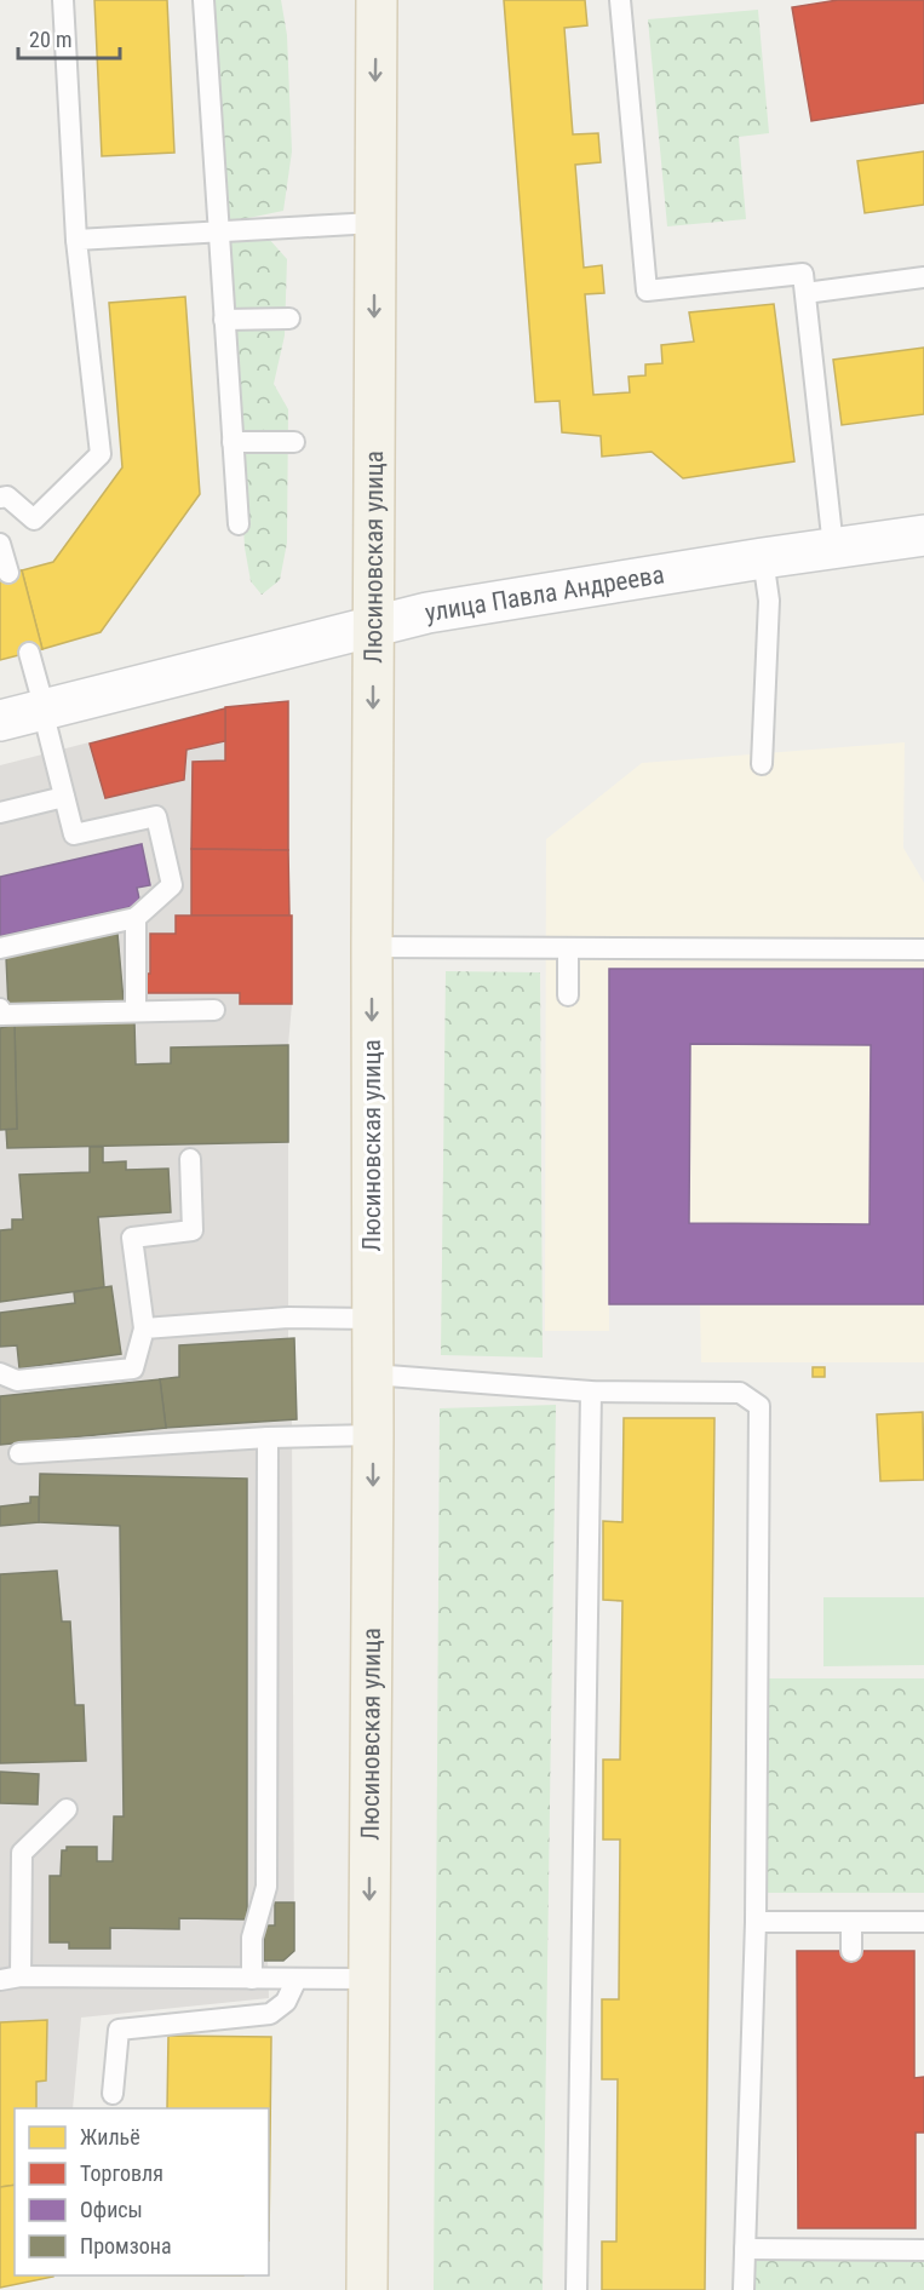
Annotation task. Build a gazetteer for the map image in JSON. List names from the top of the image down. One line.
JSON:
{"streets":{"main road":["Люсиновская улица"],"street":["улица Павла Андреева"]},"crossings":[["Люсиновская улица","улица Павла Андреева"]],"one_way":["Люсиновская улица"],"legend":["Жильё","Торговля","Офисы","Промзона"],"scale_bar":"20 m"}
